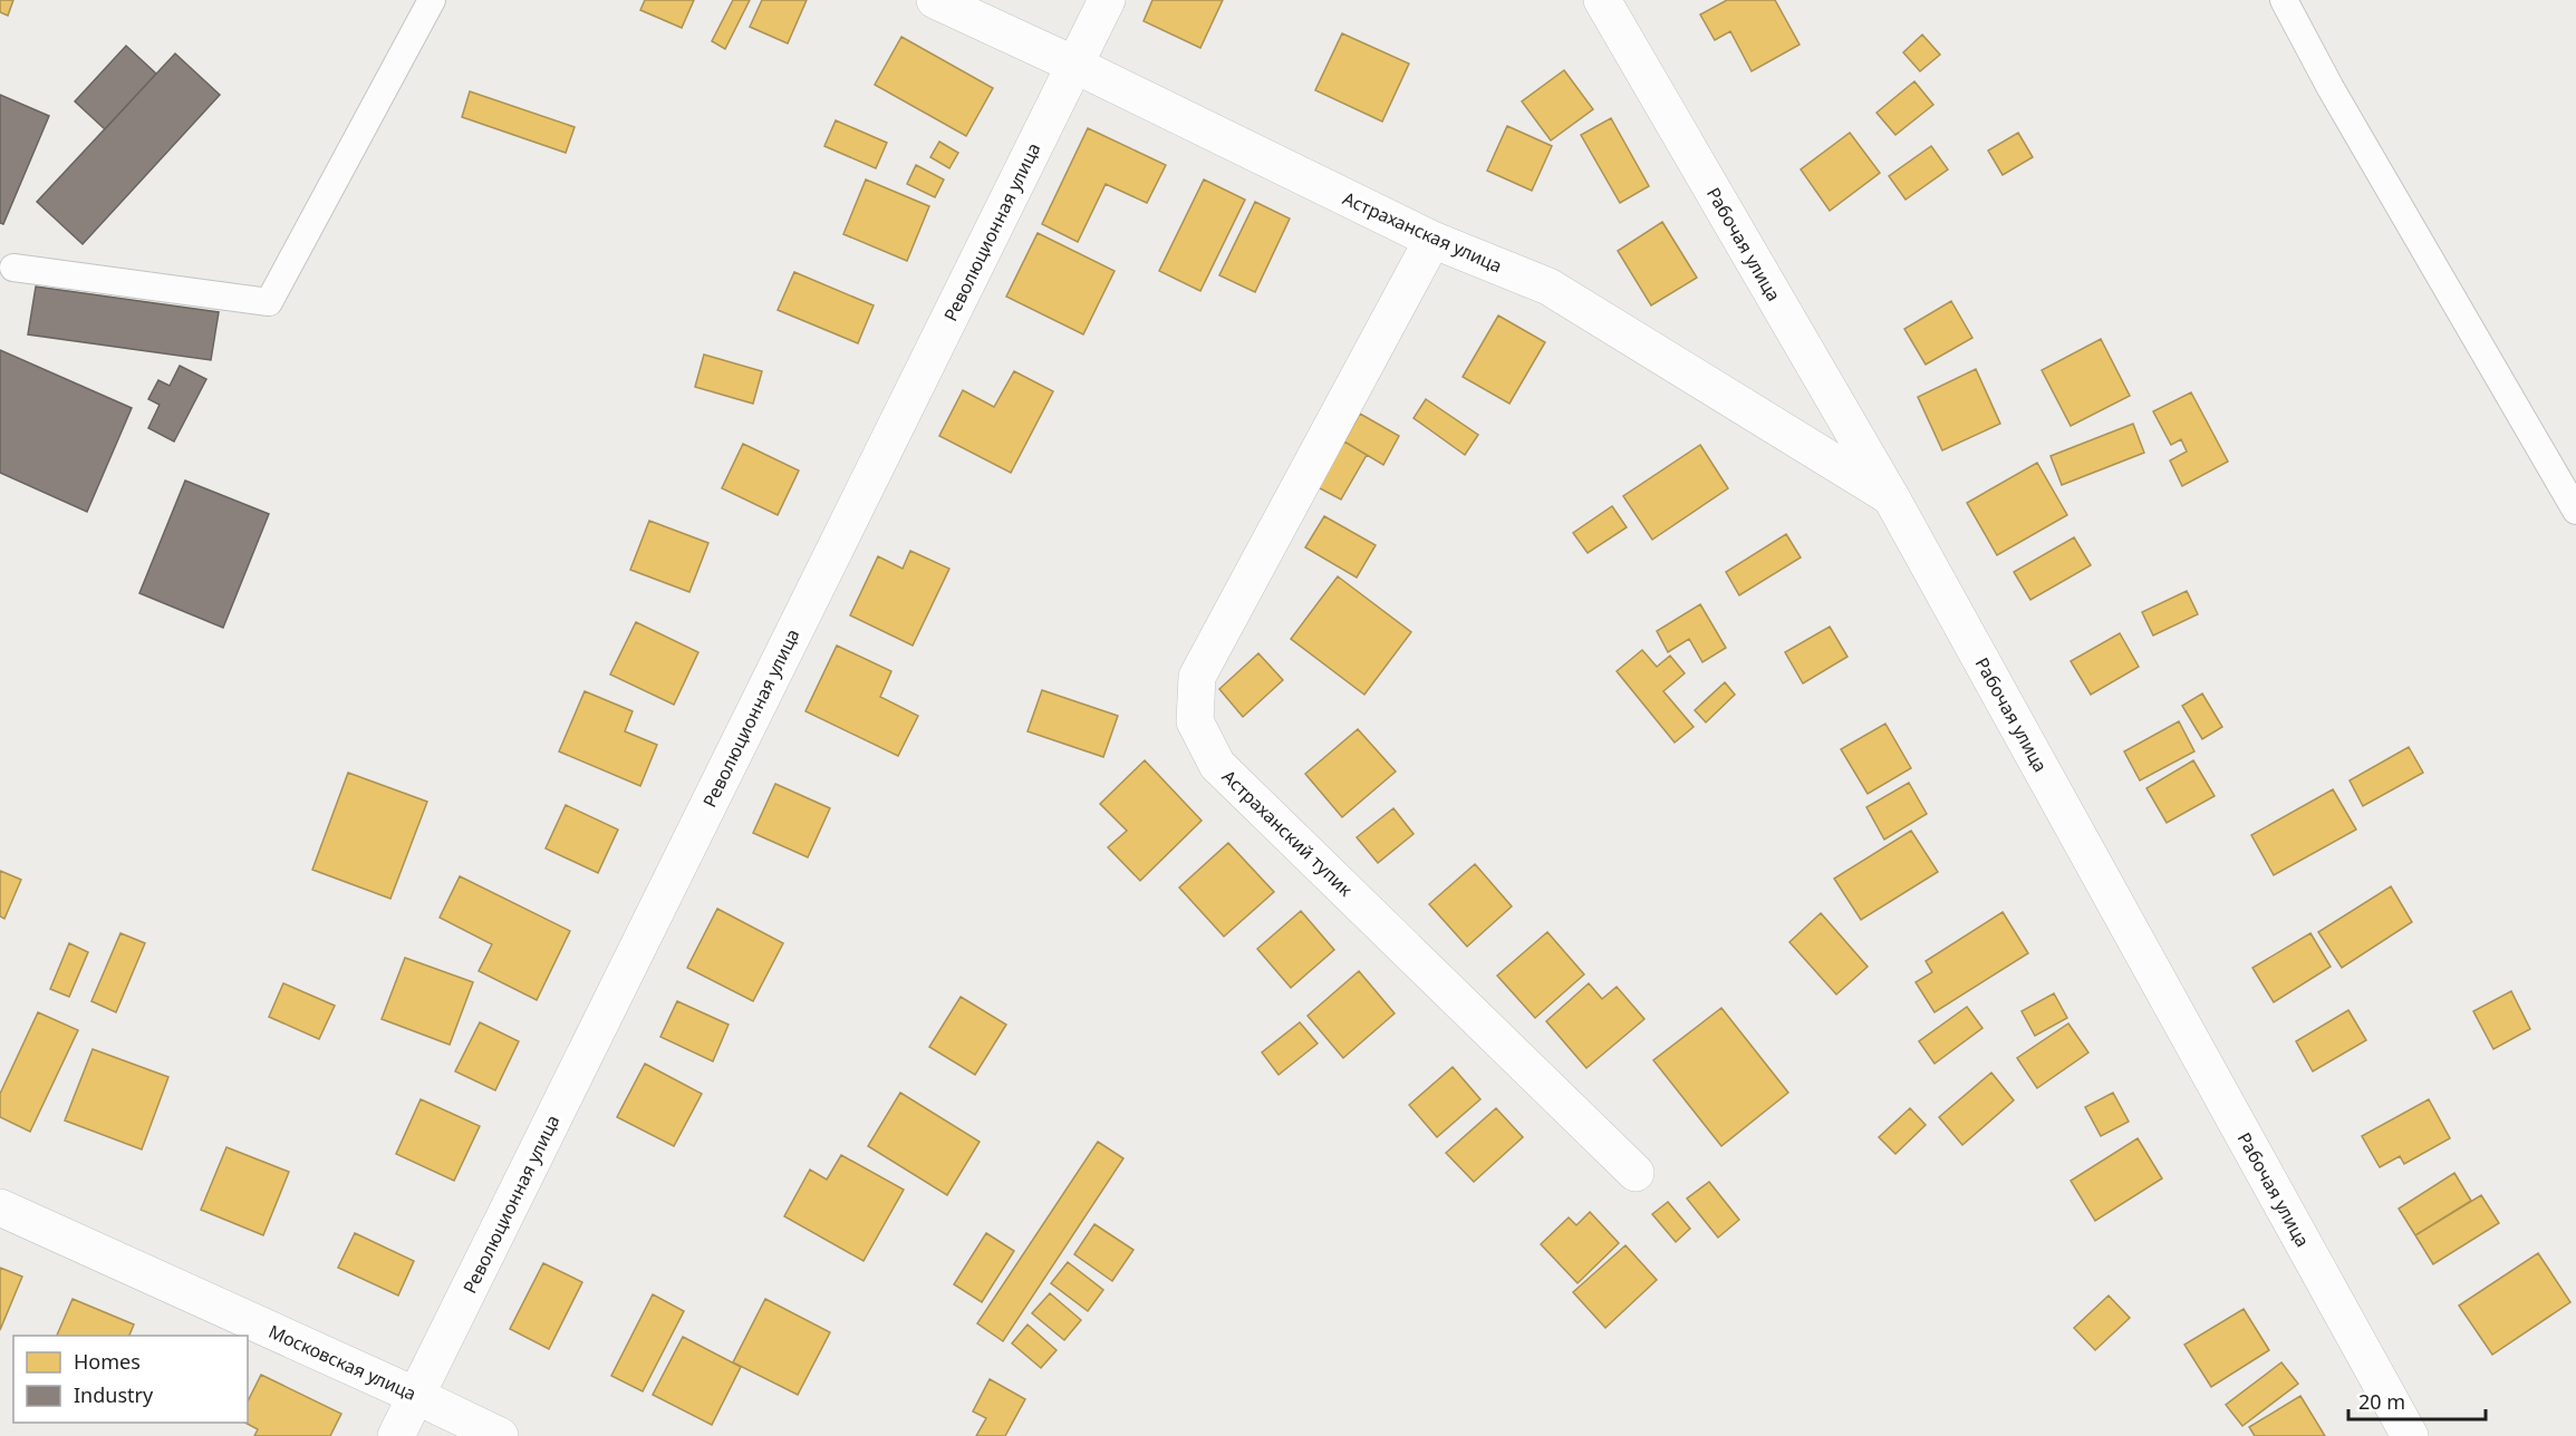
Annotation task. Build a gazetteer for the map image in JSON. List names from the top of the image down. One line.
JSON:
{"streets":{"street":["Революционная улица","Астраханская улица","Рабочая улица","Астраханский тупик","Московская улица"]},"crossings":[["Революционная улица","Астраханская улица"],["Революционная улица","Московская улица"],["Астраханская улица","Рабочая улица"],["Астраханская улица","Астраханский тупик"]],"legend":["Homes","Industry"],"scale_bar":"20 m"}
